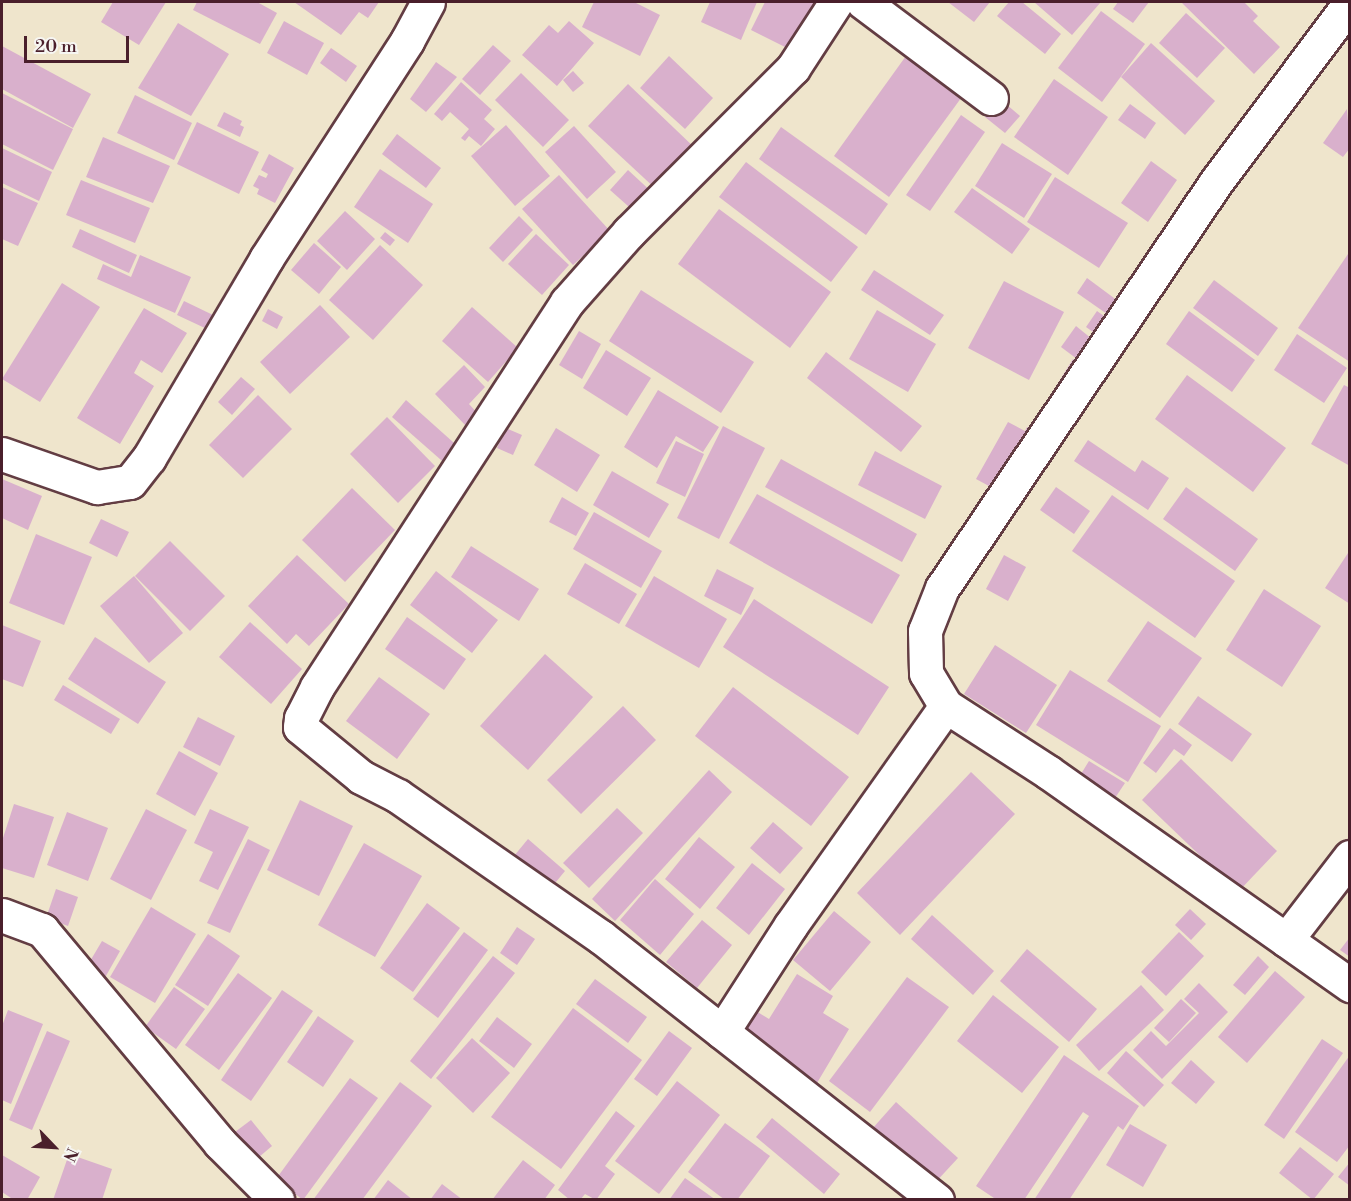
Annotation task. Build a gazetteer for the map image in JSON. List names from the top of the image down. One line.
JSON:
{"scale_bar":"20 m","north":"bottom right"}
